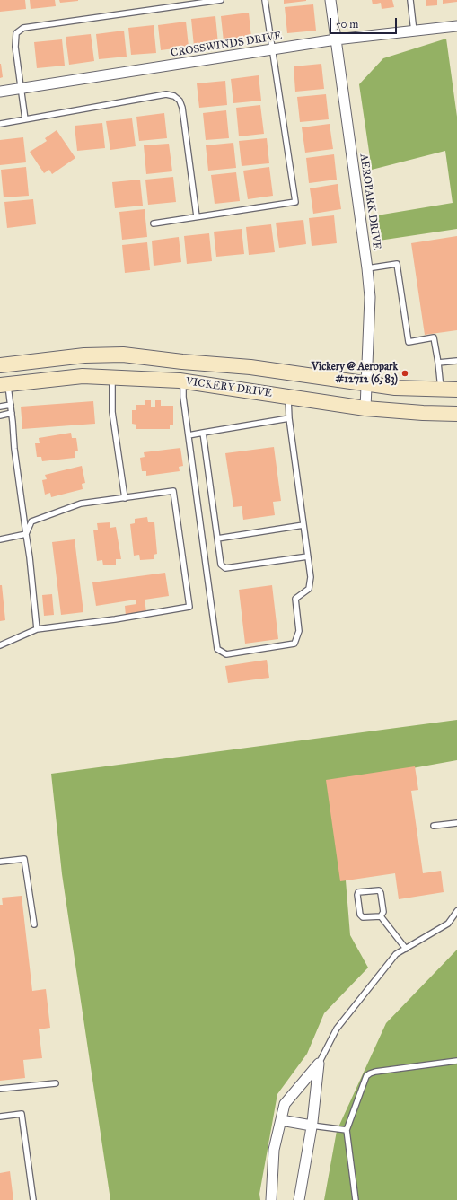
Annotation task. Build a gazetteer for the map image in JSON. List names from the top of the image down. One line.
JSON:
{"streets":{"main road":["VICKERY DRIVE"],"street":["CROSSWINDS DRIVE","AEROPARK DRIVE"]},"crossings":[["CROSSWINDS DRIVE","AEROPARK DRIVE"],["AEROPARK DRIVE","VICKERY DRIVE"]],"places":["Vickery @ Aeropark #12712 (6, 83)"],"scale_bar":"50 m"}
